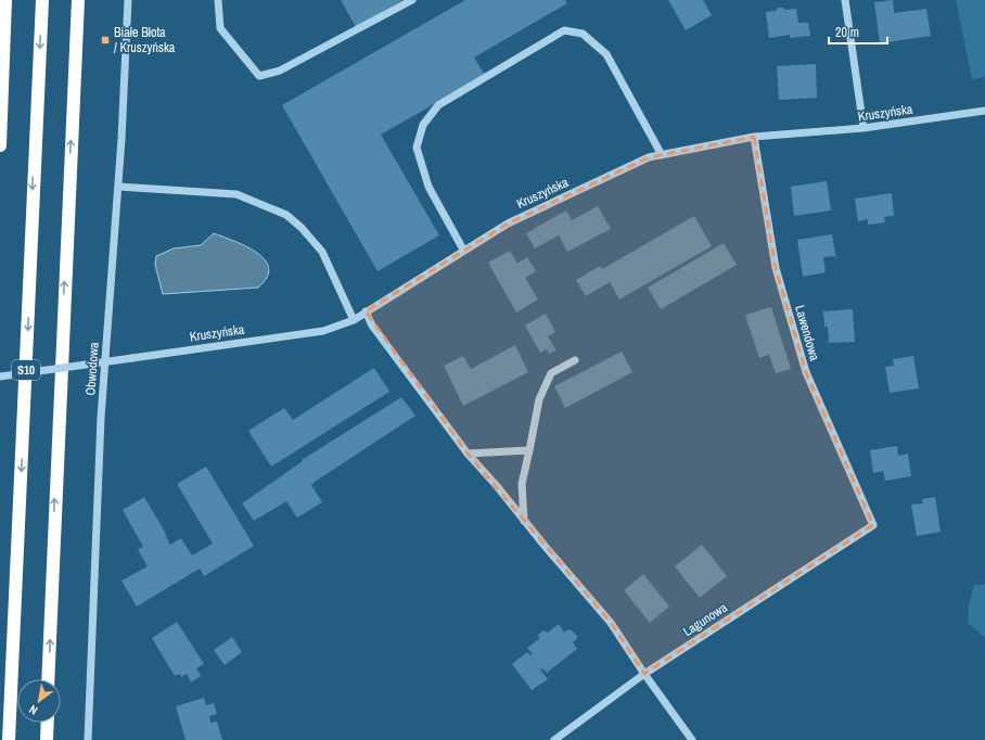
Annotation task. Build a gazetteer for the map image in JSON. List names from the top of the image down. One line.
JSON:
{"streets":{"highway":["S10"],"street":["Kruszyńska","Lawendowa","Obwodowa","Lagunowa"]},"crossings":[["Kruszyńska","Lawendowa"],["Lawendowa","Lagunowa"]],"places":{"transit":["Białe Błota / Kruszyńska"]},"scale_bar":"20 m","north":"bottom left"}
